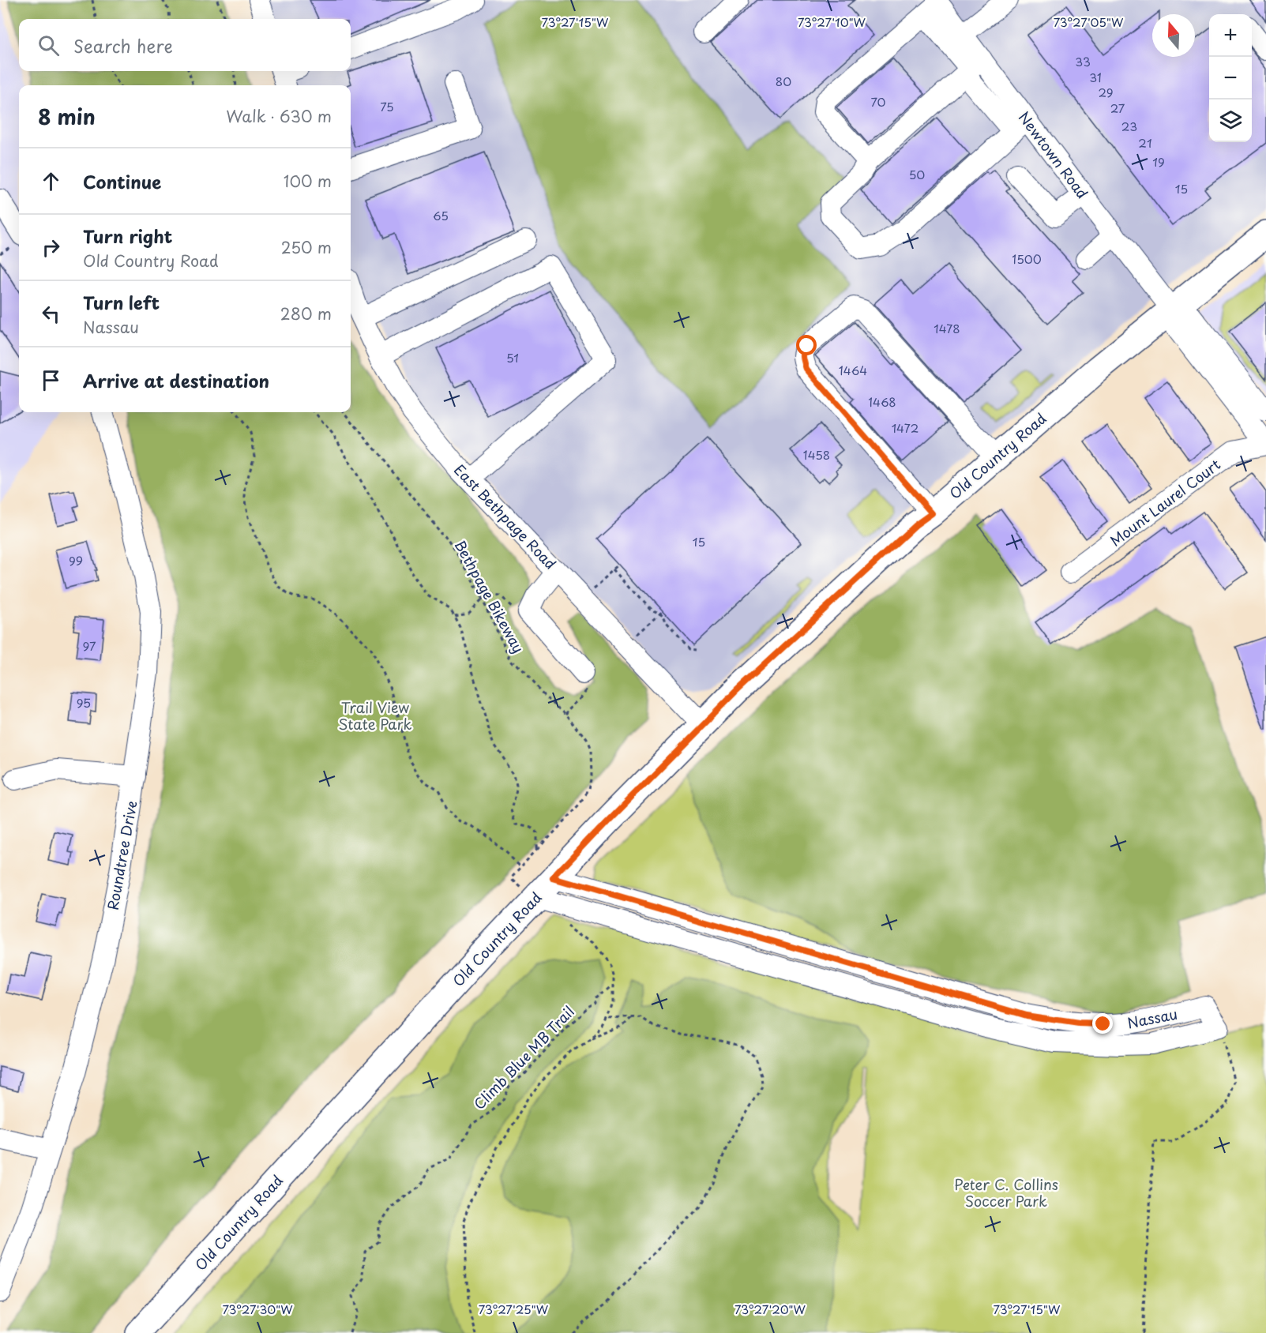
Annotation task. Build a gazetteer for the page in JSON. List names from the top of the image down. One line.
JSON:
{"streets":{"main road":["Old Country Road"],"street":["Newtown Road","Mount Laurel Court","East Bethpage Road","Roundtree Drive","Nassau"],"path":["Bethpage Bikeway","Climb Blue MB Trail"]},"crossings":[["Newtown Road","Old Country Road"],["Old Country Road","East Bethpage Road"],["Old Country Road","Nassau"]],"parks":["Trail View State Park","Peter C. Collins Soccer Park"],"house_numbers":["33","31","80","29","70","75","27","23","21","19","50","15","65","1500","1478","51","1464","1468","1472","1458","15","99","97","95"],"north":"top","page":{"map_buttons":["+","−"],"search":"Search here","heading":["8 min","Walk · 630 m"],"list":[["Continue","100 m"],["Turn right","Old Country Road","250 m"],["Turn left","Nassau","280 m"],"Arrive at destination"]},"coordinates":["73°27'10\"W","73°27'05\"W","73°27'15\"W","73°27'30\"W","73°27'25\"W","73°27'20\"W"]}
